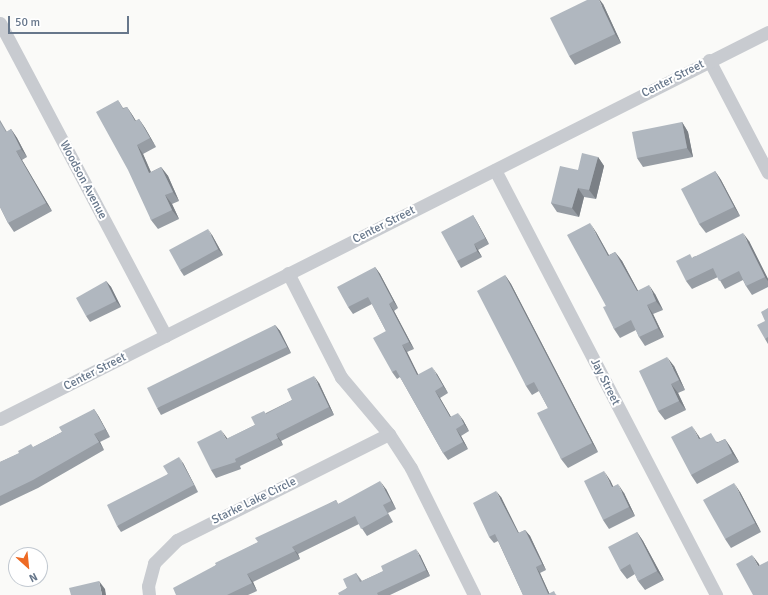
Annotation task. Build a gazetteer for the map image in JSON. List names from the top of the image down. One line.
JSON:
{"streets":{"street":["Center Street","Woodson Avenue","Jay Street","Starke Lake Circle"]},"crossings":[["Center Street","Woodson Avenue"],["Center Street","Jay Street"]],"scale_bar":"50 m","north":"bottom right"}
